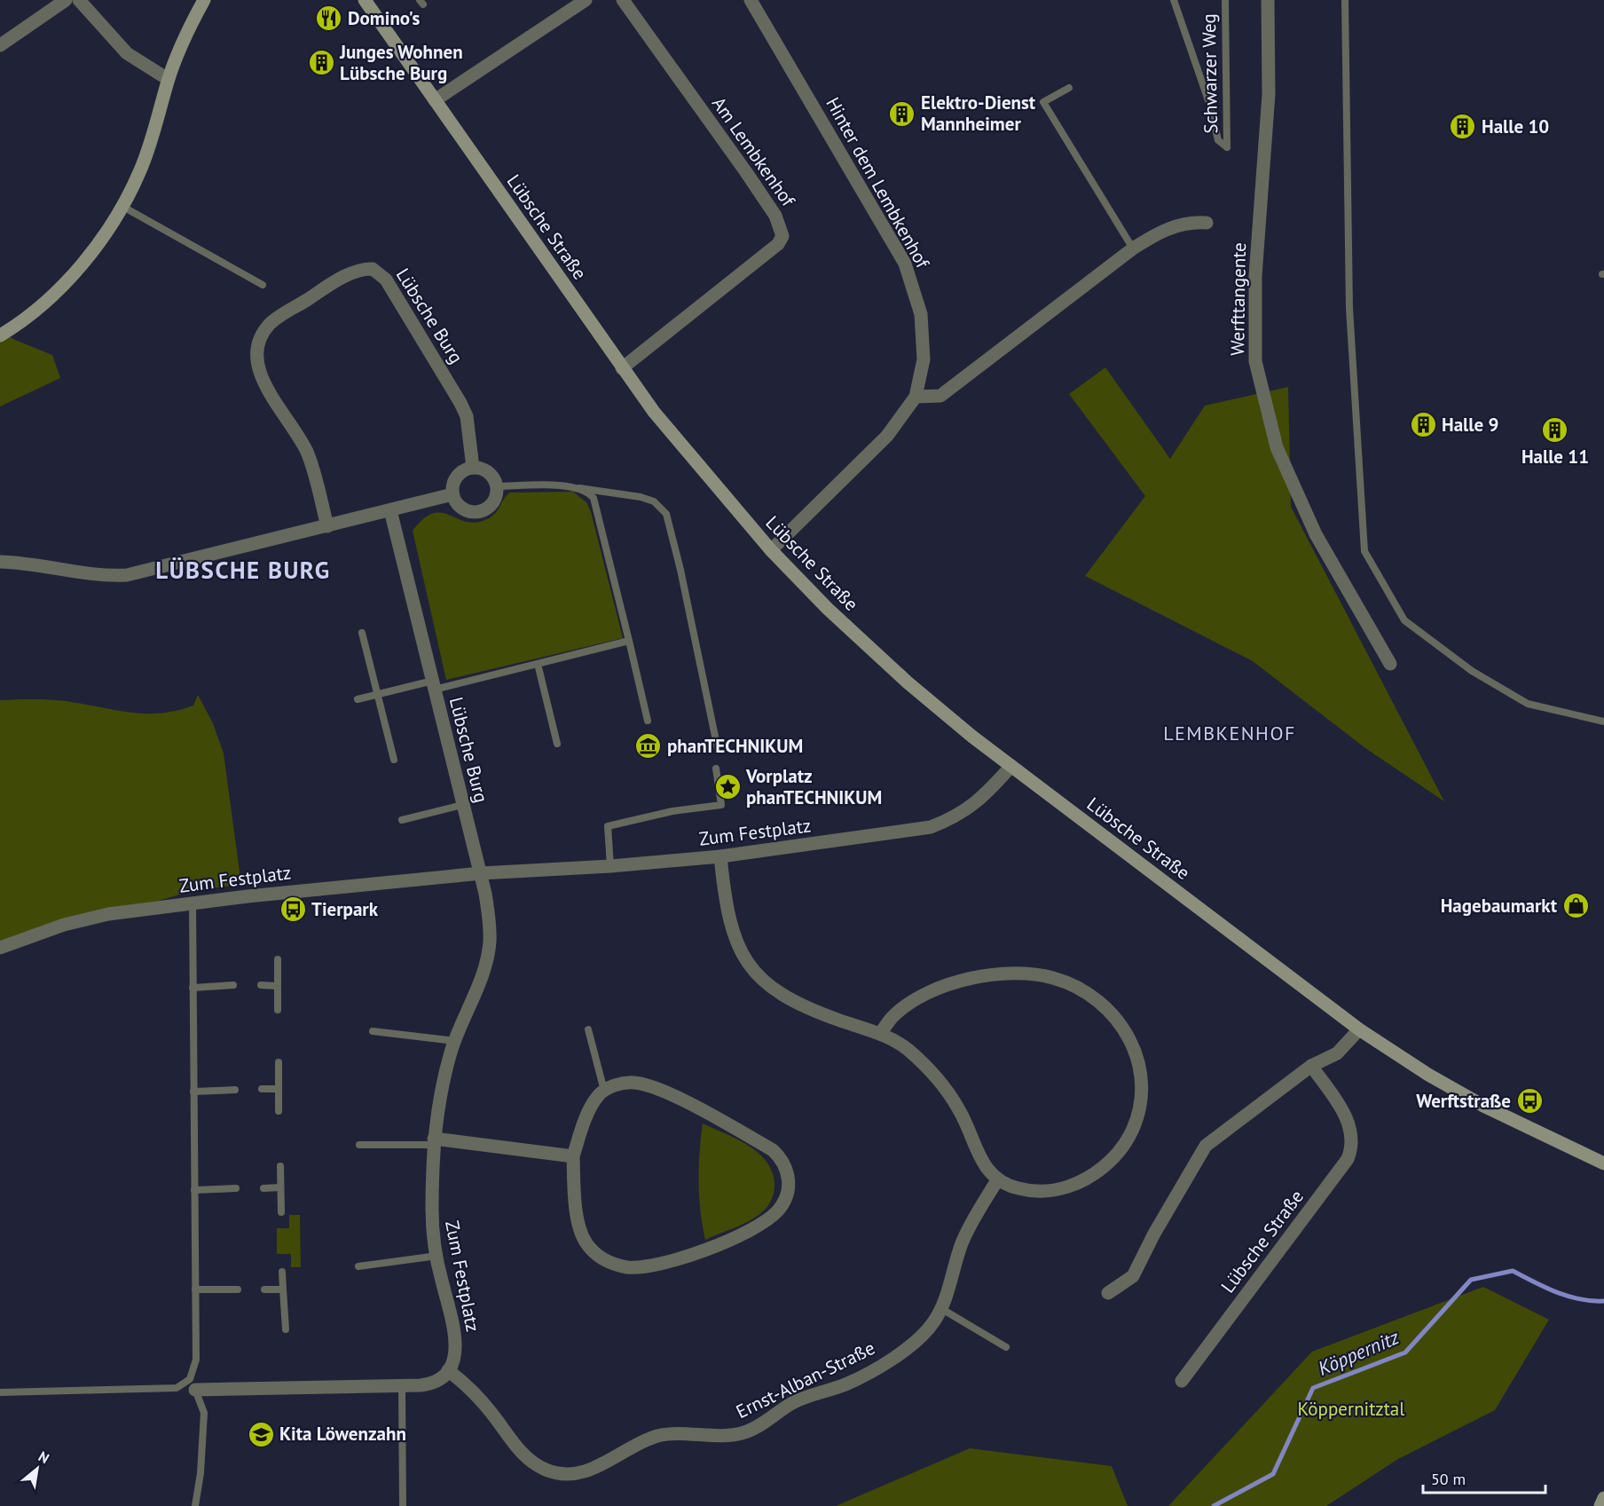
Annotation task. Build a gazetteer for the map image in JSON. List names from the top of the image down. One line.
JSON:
{"streets":{"street":["Am Lembkenhof","Hinter dem Lembkenhof","Lübsche Straße","Werfttangente","Lübsche Burg","Zum Festplatz","Ernst-Alban-Straße"],"lane":["Schwarzer Weg"]},"crossings":[["Am Lembkenhof","Lübsche Straße"],["Hinter dem Lembkenhof","Lübsche Straße"],["Lübsche Straße","Zum Festplatz"],["Lübsche Burg","Zum Festplatz"],["Zum Festplatz","Ernst-Alban-Straße"]],"districts":["LÜBSCHE BURG","LEMBKENHOF"],"water":["Köppernitz"],"parks":["Köppernitztal"],"places":{"restaurant":["Domino's"],"building":["Junges Wohnen Lübsche Burg","Elektro-Dienst Mannheimer","Halle 10","Halle 9","Halle 11"],"museum":["phanTECHNIKUM"],"place":["Vorplatz phanTECHNIKUM"],"shop":["Hagebaumarkt"],"bus stop":["Tierpark","Werftstraße"],"school or university":["Kita Löwenzahn"]},"scale_bar":"50 m","north":"top right"}
